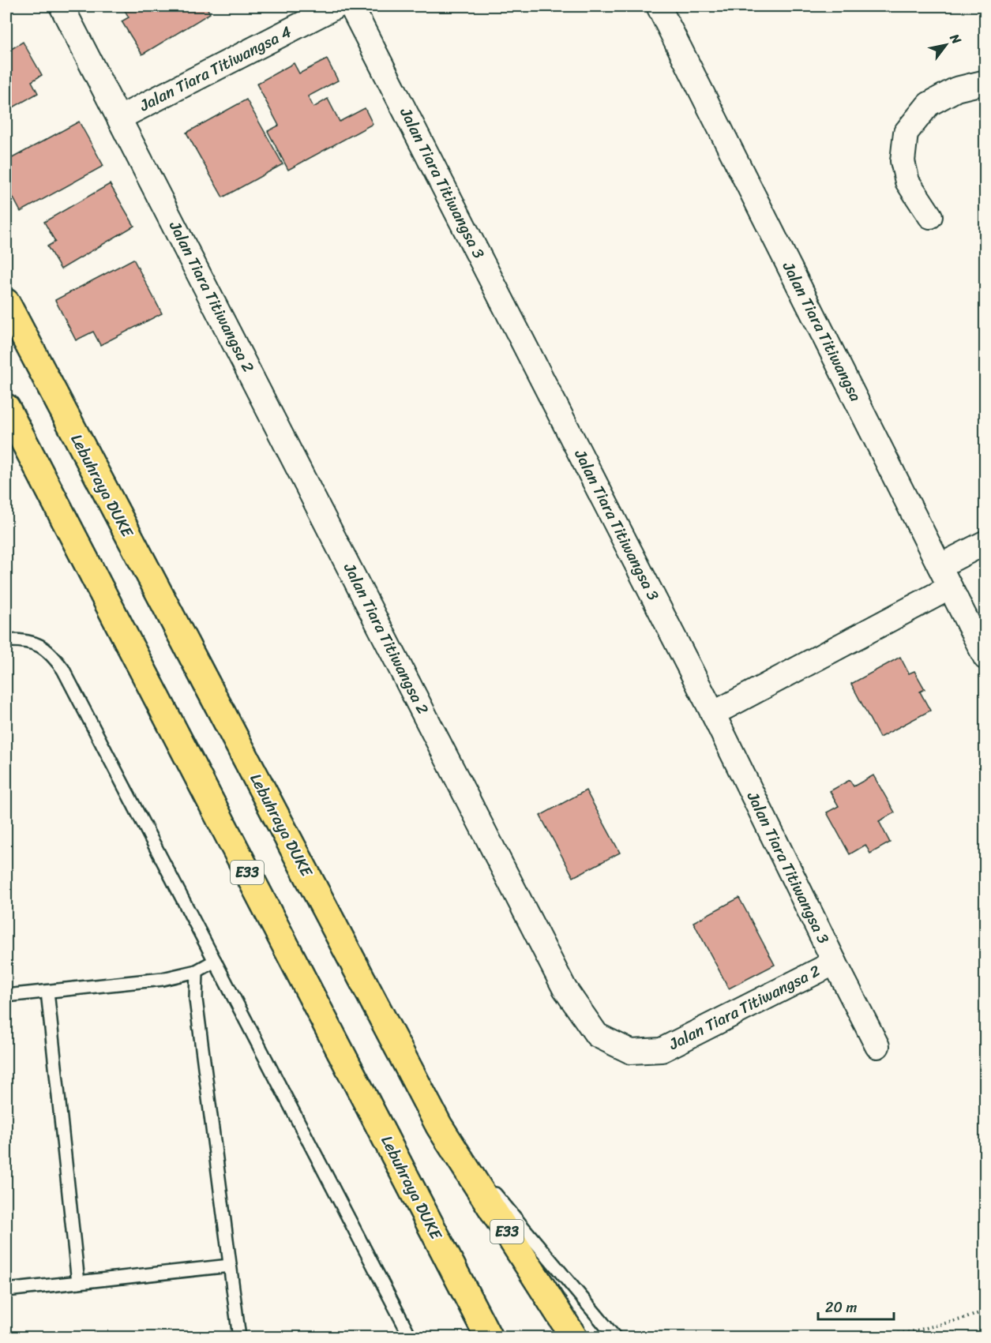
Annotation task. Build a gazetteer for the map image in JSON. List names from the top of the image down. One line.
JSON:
{"streets":{"highway":["Lebuhraya DUKE","E33"],"street":["Jalan Tiara Titiwangsa 4","Jalan Tiara Titiwangsa 3","Jalan Tiara Titiwangsa 2","Jalan Tiara Titiwangsa"]},"crossings":[["Jalan Tiara Titiwangsa 4","Jalan Tiara Titiwangsa 2"],["Jalan Tiara Titiwangsa 3","Jalan Tiara Titiwangsa 2"]],"scale_bar":"20 m","north":"top right"}
